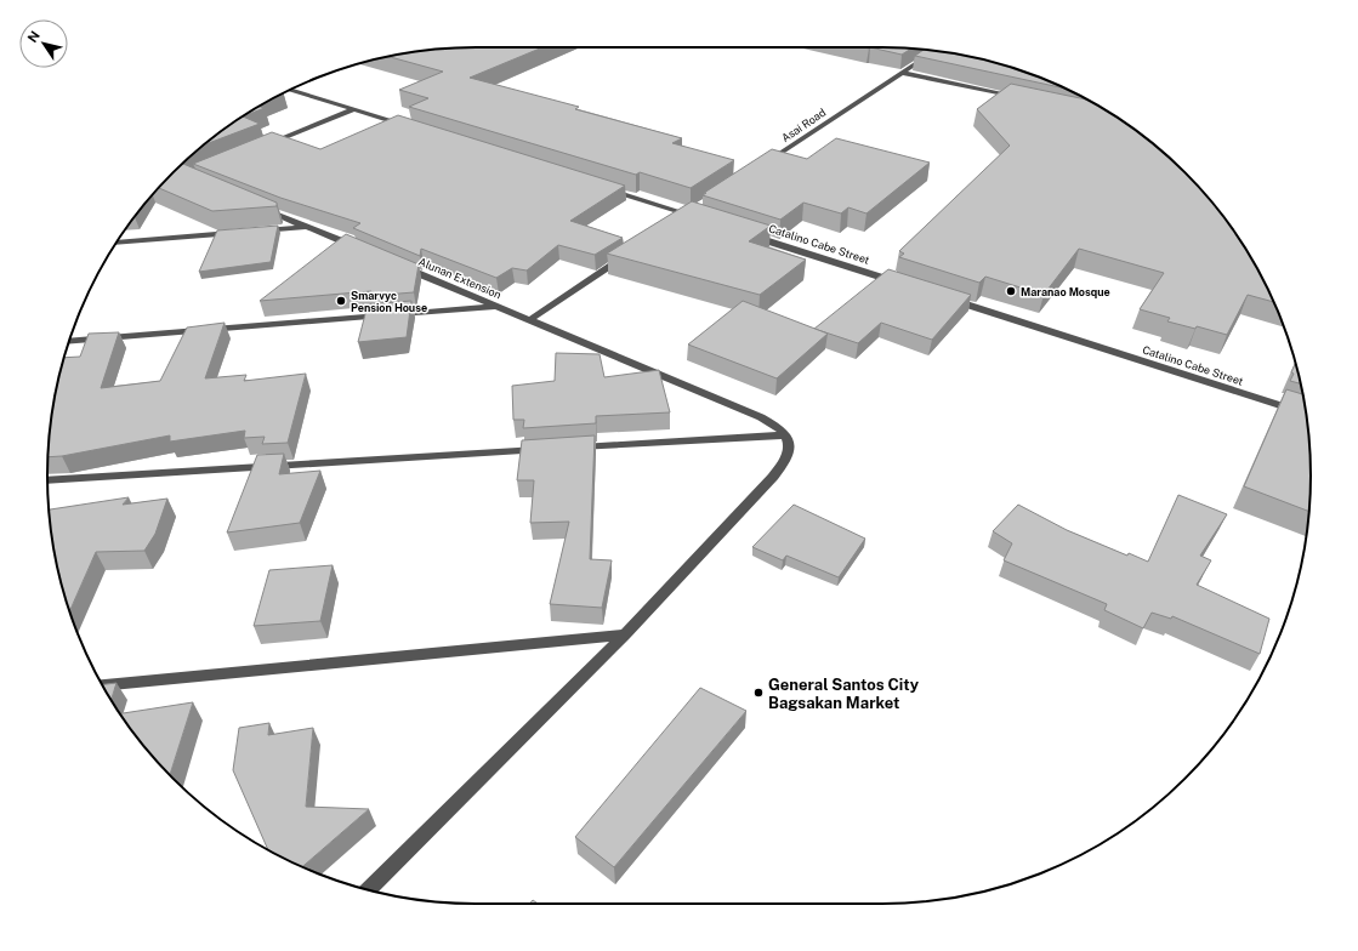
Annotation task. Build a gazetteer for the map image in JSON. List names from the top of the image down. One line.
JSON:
{"streets":{"street":["Asai Road","Catalino Cabe Street","Alunan Extension"]},"places":["Maranao Mosque","Smarvyc Pension House","General Santos City Bagsakan Market"],"north":"top left"}
